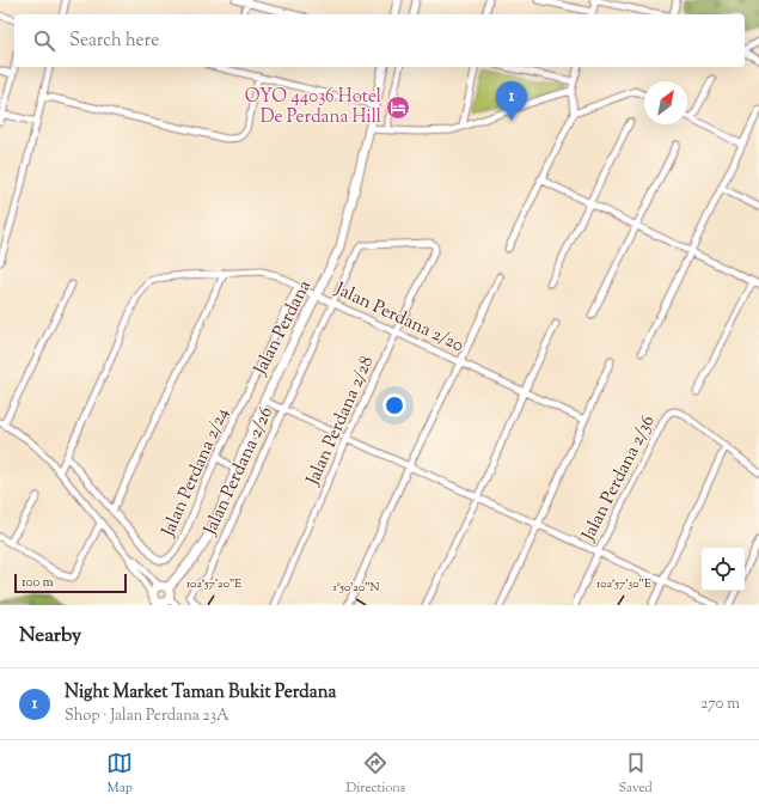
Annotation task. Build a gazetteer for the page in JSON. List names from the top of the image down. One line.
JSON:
{"streets":{"street":["Jalan Perdana 2/20","Jalan Perdana","Jalan Perdana 2/28","Jalan Perdana 2/26","Jalan Perdana 2/24","Jalan Perdana 2/36"]},"crossings":[["Jalan Perdana 2/20","Jalan Perdana"],["Jalan Perdana 2/20","Jalan Perdana 2/28"],["Jalan Perdana 2/20","Jalan Perdana 2/26"],["Jalan Perdana 2/20","Jalan Perdana 2/24"],["Jalan Perdana 2/28","Jalan Perdana 2/26"]],"places":{"hotel":["OYO 44036 Hotel De Perdana Hill"]},"scale_bar":"100 m","north":"top right","page":{"search":"Search here","pins":"1","scale":"100 m","heading":"Nearby","list":[{"mark":"1","name":"Night Market Taman Bukit Perdana","note":"Shop · Jalan Perdana 23A","value":"270 m"}],"nav":["Map","Directions","Saved"]},"coordinates":["102°57'20\"E","102°57'30\"E","1°50'20\"N"]}
